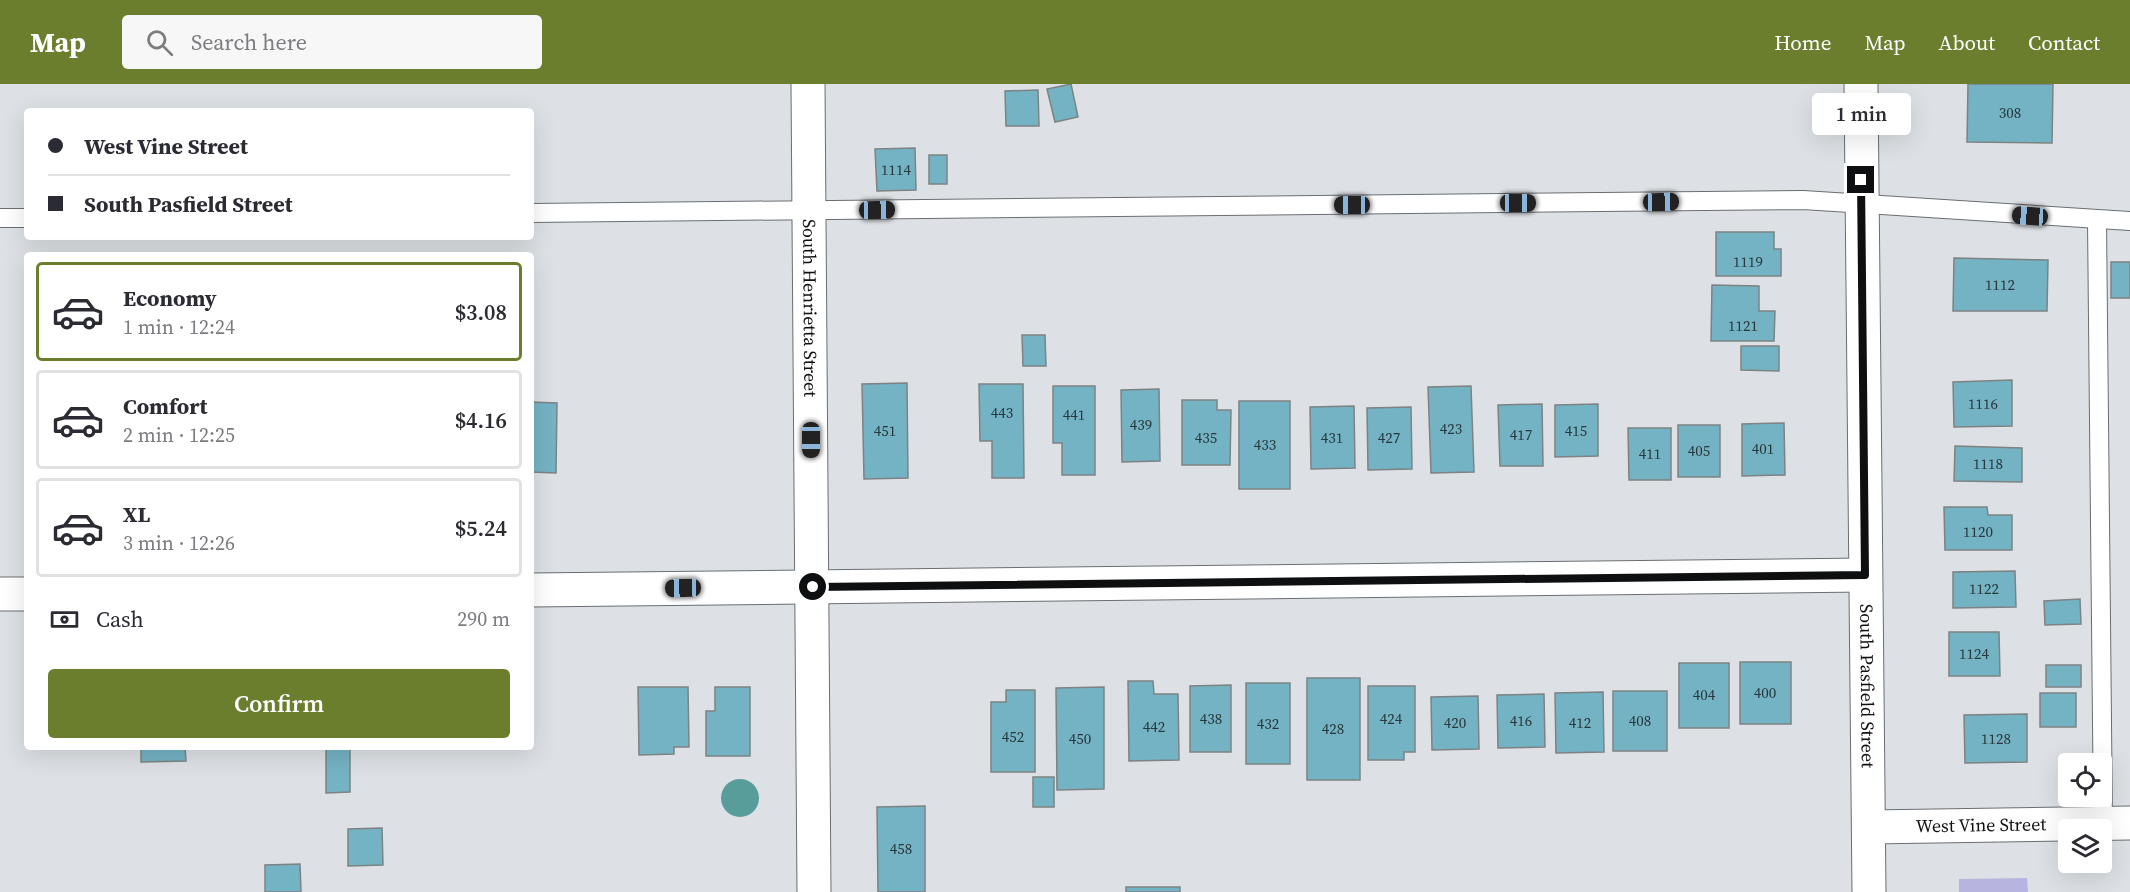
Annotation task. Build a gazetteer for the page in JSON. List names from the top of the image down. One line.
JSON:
{"streets":{"street":["South Henrietta Street","South Pasfield Street","West Vine Street"]},"crossings":[["South Pasfield Street","West Vine Street"]],"house_numbers":["308","1114","1119","1112","1121","1116","443","441","439","423","451","415","417","435","431","427","433","401","405","411","1118","1120","1122","1124","400","404","438","424","416","408","420","412","432","442","428","452","450","1128","458"],"page":{"header":"Map","search":"Search here","nav":["Home","Map","About","Contact"],"bubble":"1 min","banner":["West Vine Street","South Pasfield Street"],"list":[{"name":"Economy","note":"1 min · 12:24","value":"$3.08"},{"name":"Comfort","note":"2 min · 12:25","value":"$4.16"},{"name":"XL","note":"3 min · 12:26","value":"$5.24"}],"pay":["Cash","290 m"],"buttons":"Confirm"}}
